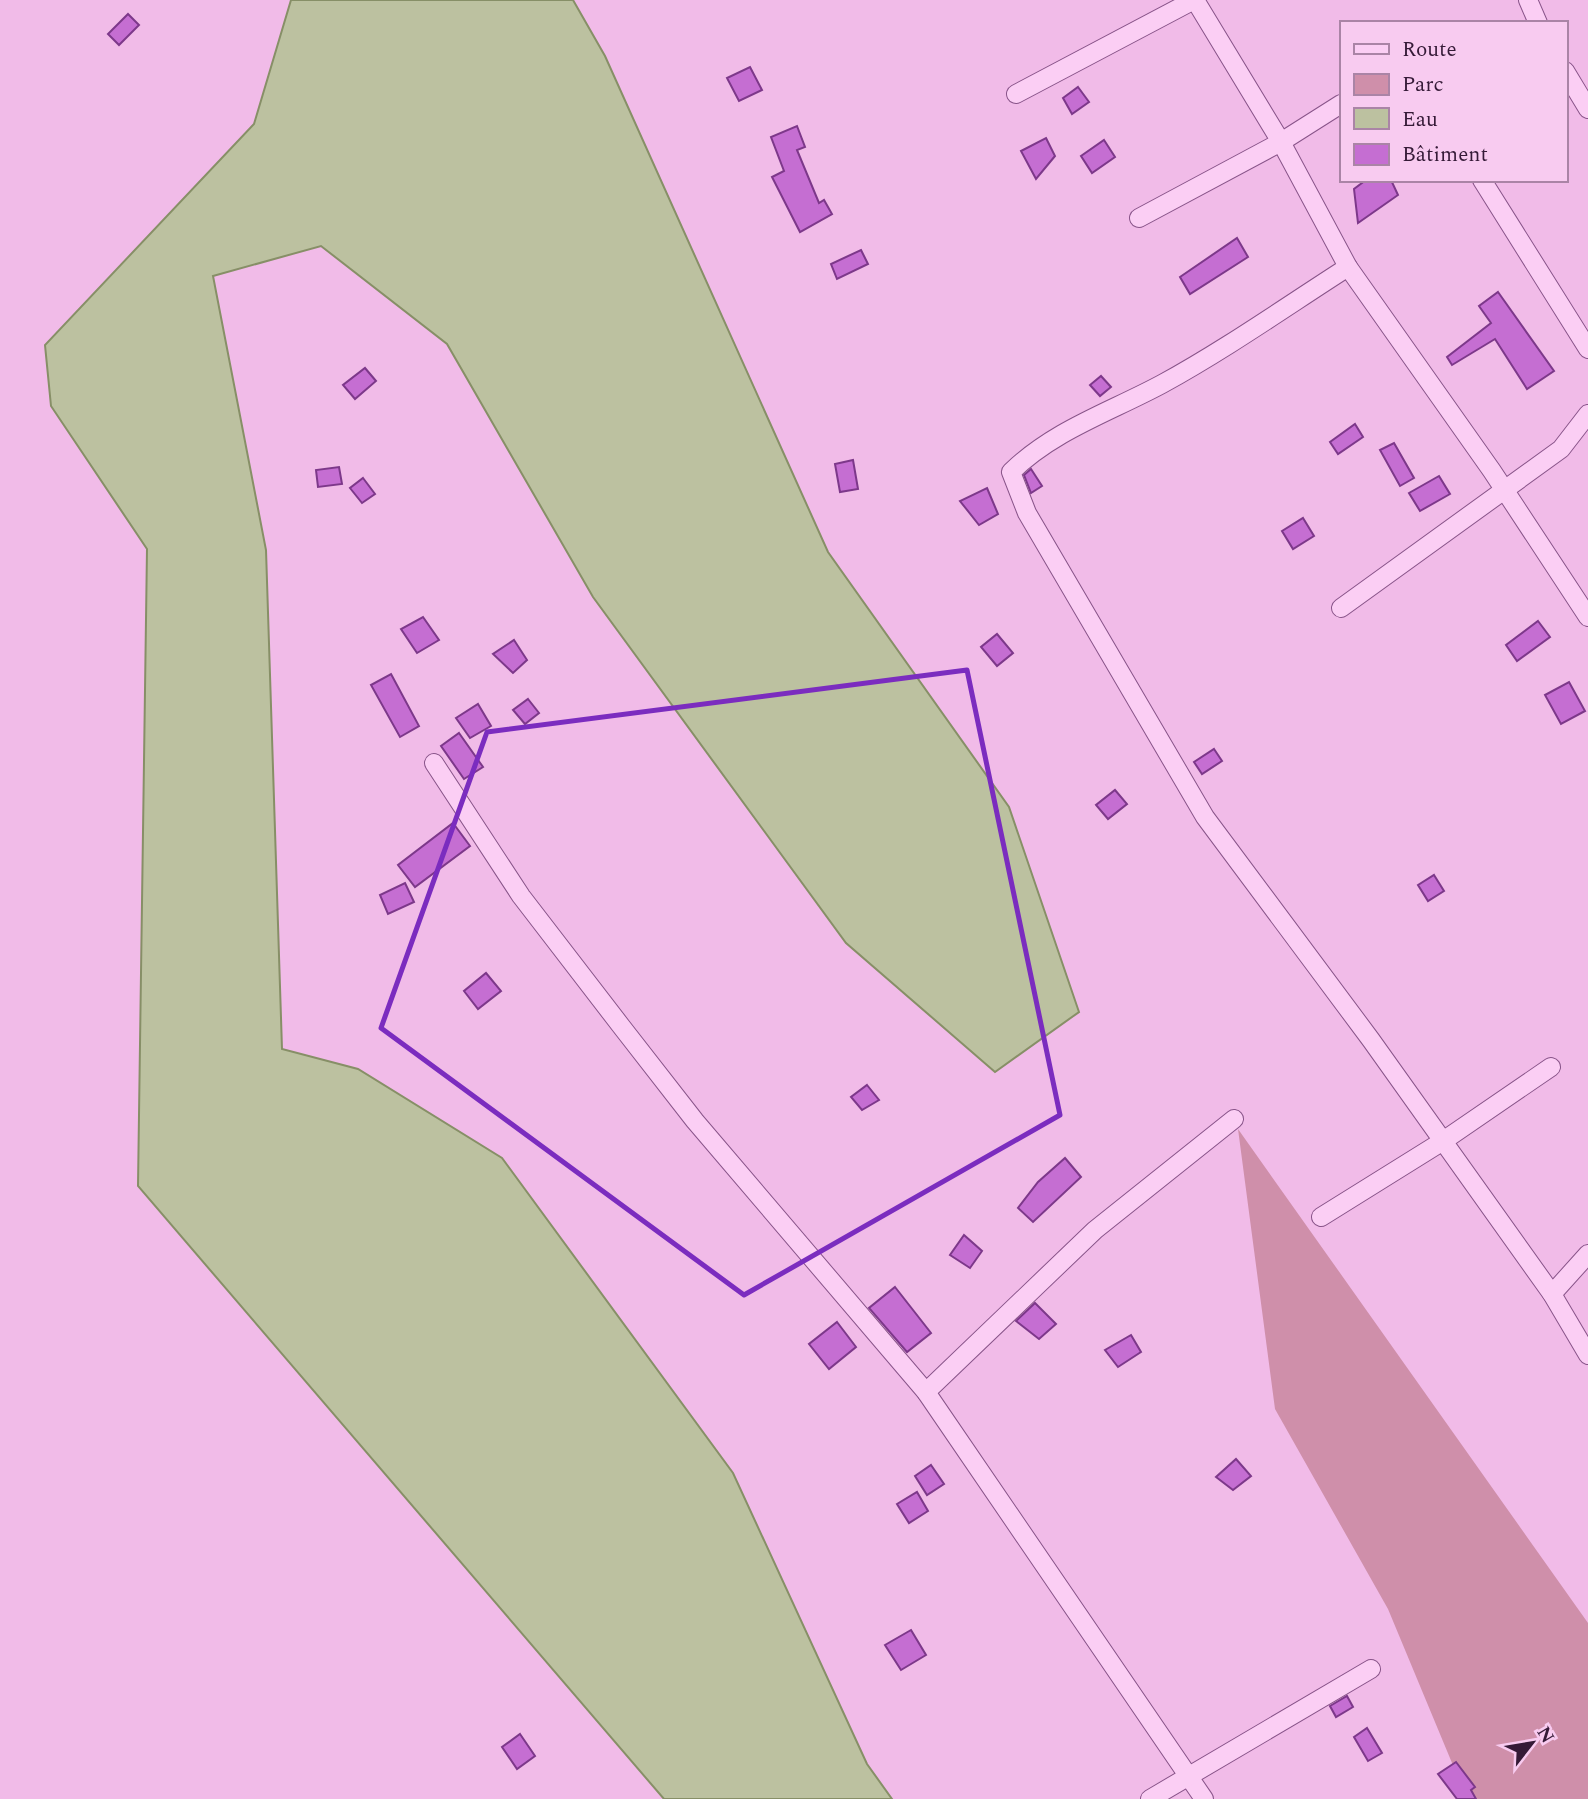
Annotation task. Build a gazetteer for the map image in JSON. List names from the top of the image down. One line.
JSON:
{"legend":["Route","Parc","Eau","Bâtiment"],"north":"top right"}
